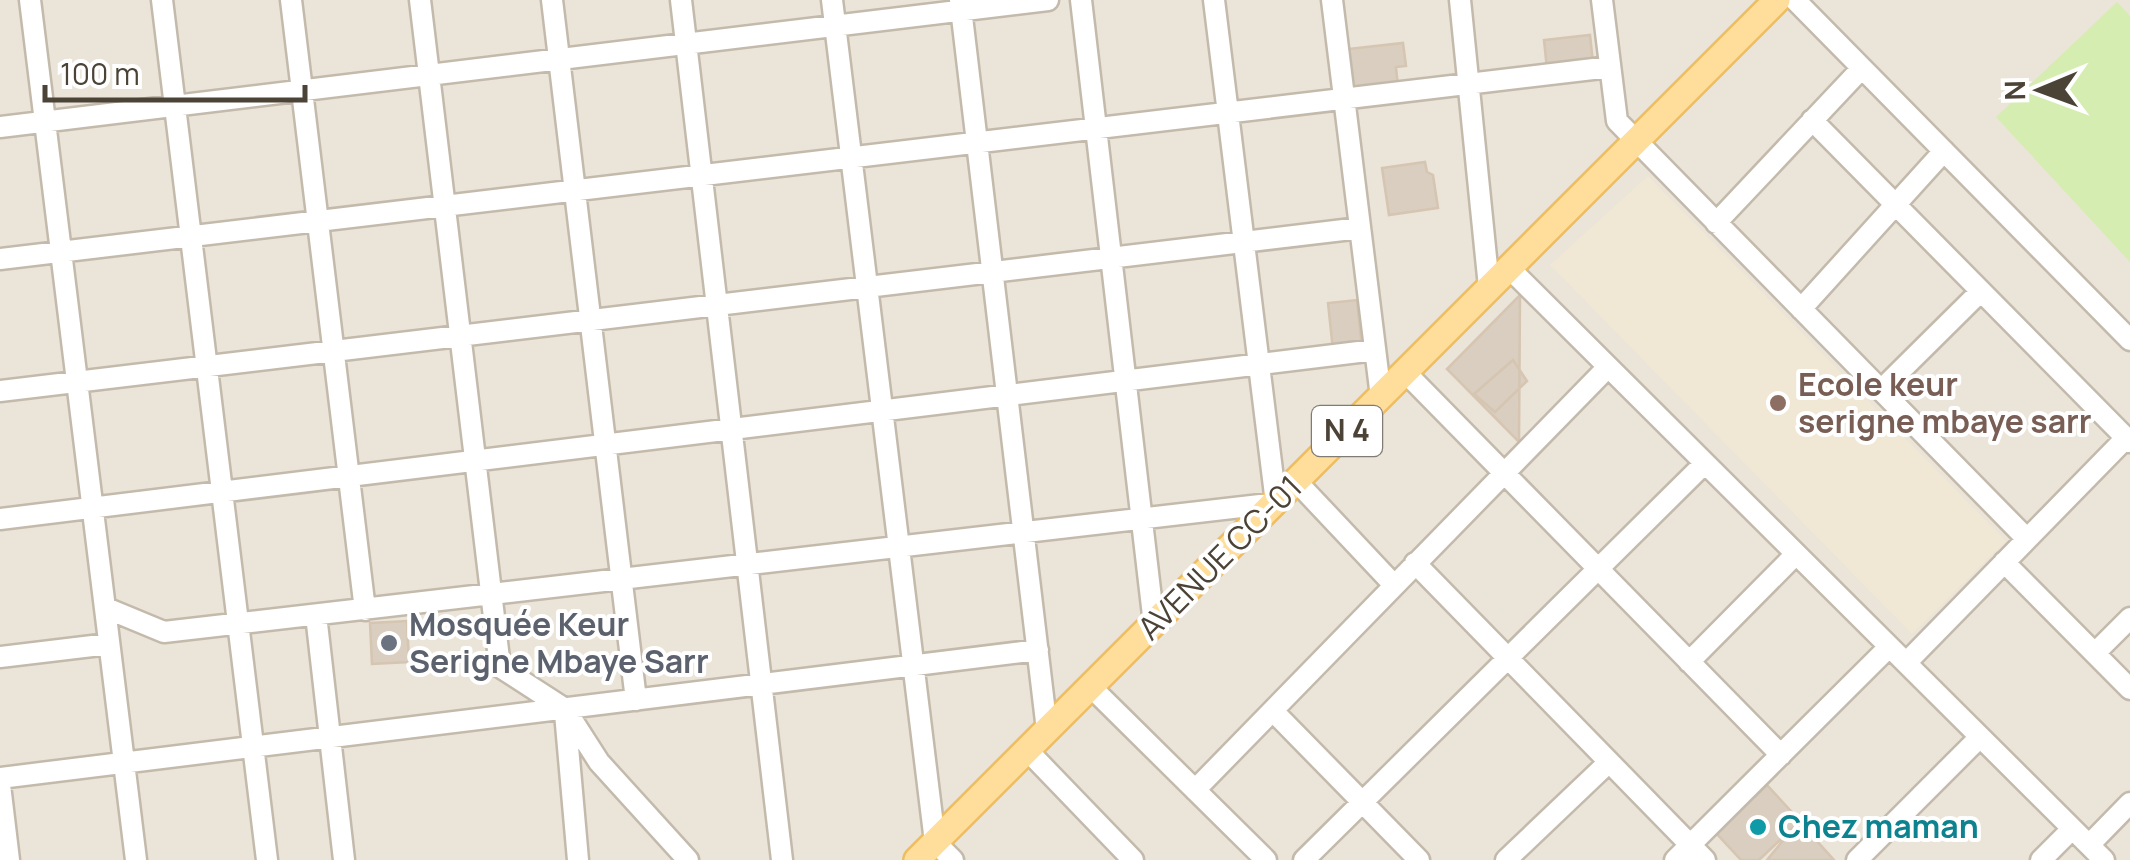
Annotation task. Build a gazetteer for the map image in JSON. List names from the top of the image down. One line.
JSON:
{"streets":{"main road":["N 4","AVENUE CC-01"]},"places":["Ecole keur serigne mbaye sarr","Mosquée Keur Serigne Mbaye Sarr","Chez maman"],"scale_bar":"100 m","north":"left"}
